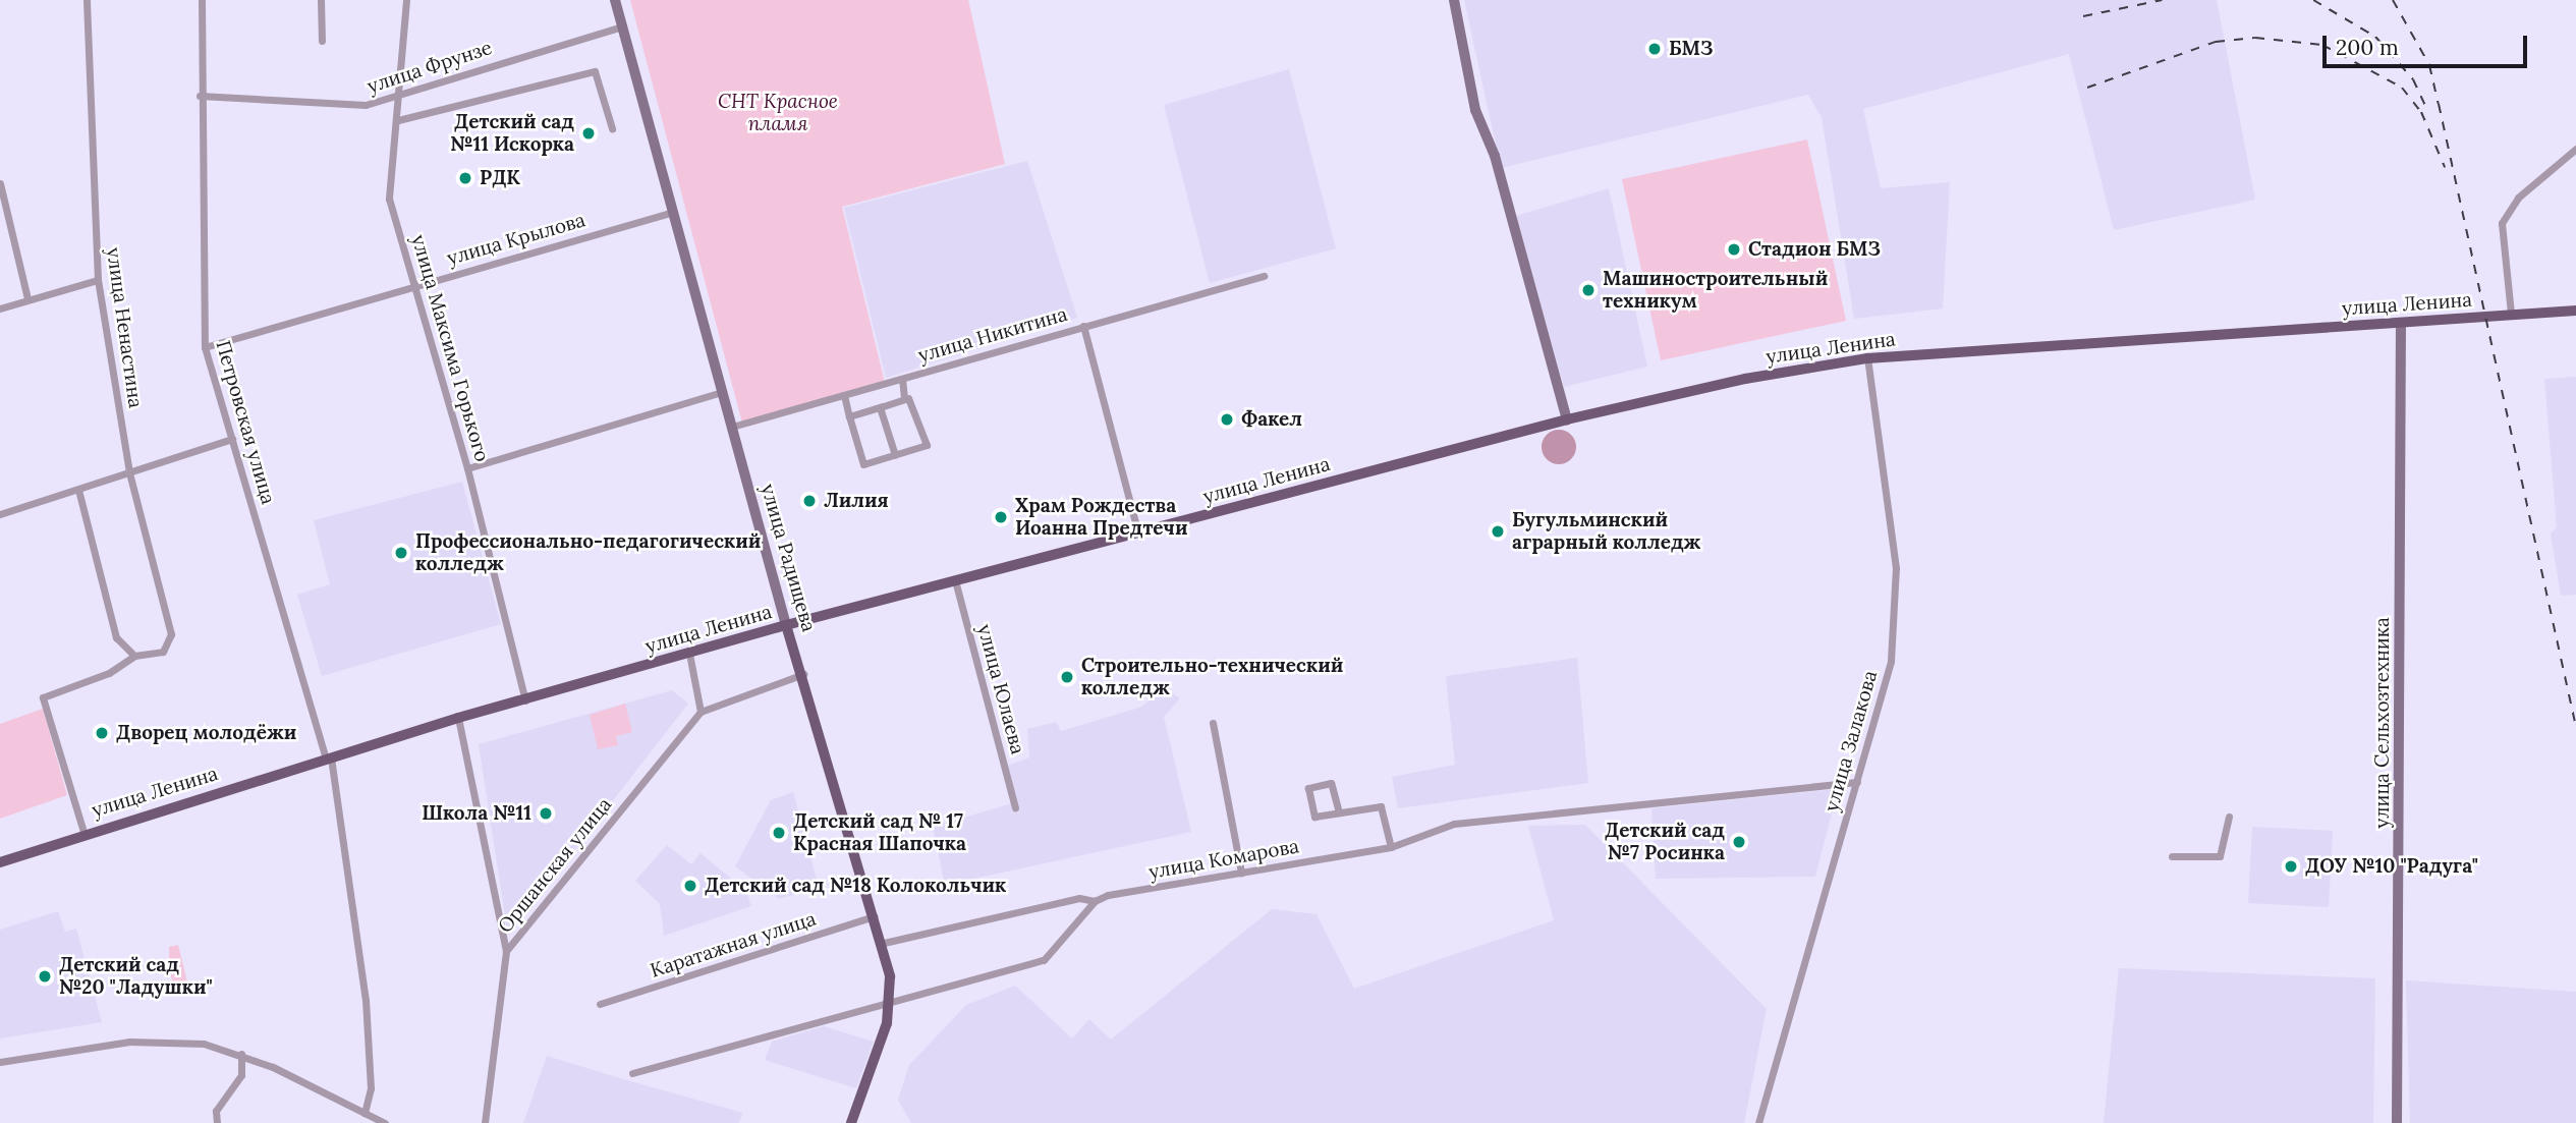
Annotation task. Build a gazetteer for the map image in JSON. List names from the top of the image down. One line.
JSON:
{"streets":{"main road":["улица Ленина","улица Радищева"],"street":["улица Фрунзе","улица Крылова","улица Ненастина","улица Никитина","улица Максима Горького","Петровская улица","улица Юлаева","улица Сельхозтехника","улица Залакова","улица Комарова","Оршанская улица","Каратажная улица"]},"crossings":[["улица Фрунзе","улица Максима Горького"],["улица Фрунзе","Петровская улица"],["улица Фрунзе","улица Радищева"],["улица Крылова","улица Максима Горького"],["улица Крылова","Петровская улица"],["улица Крылова","улица Радищева"],["улица Ленина","улица Максима Горького"],["улица Ленина","Петровская улица"],["улица Ленина","улица Радищева"],["улица Ленина","улица Юлаева"],["улица Ленина","улица Сельхозтехника"],["улица Ленина","улица Залакова"],["улица Никитина","улица Радищева"],["улица Радищева","улица Комарова"],["улица Радищева","Каратажная улица"],["улица Залакова","улица Комарова"]],"parks":["СНТ Красное пламя"],"places":["БМЗ","Детский сад №11 Искорка","РДК","Стадион БМЗ","Машиностроительный техникум","Факел","Лилия","Храм Рождества Иоанна Предтечи","Бугульминский аграрный колледж","Профессионально-педагогический колледж","Строительно-технический колледж","Дворец молодёжи","Школа №11","Детский сад № 17 Красная Шапочка","Детский сад №7 Росинка","ДОУ №10 \"Радуга\"","Детский сад №18 Колокольчик","Детский сад №20 \"Ладушки\""],"scale_bar":"200 m"}
